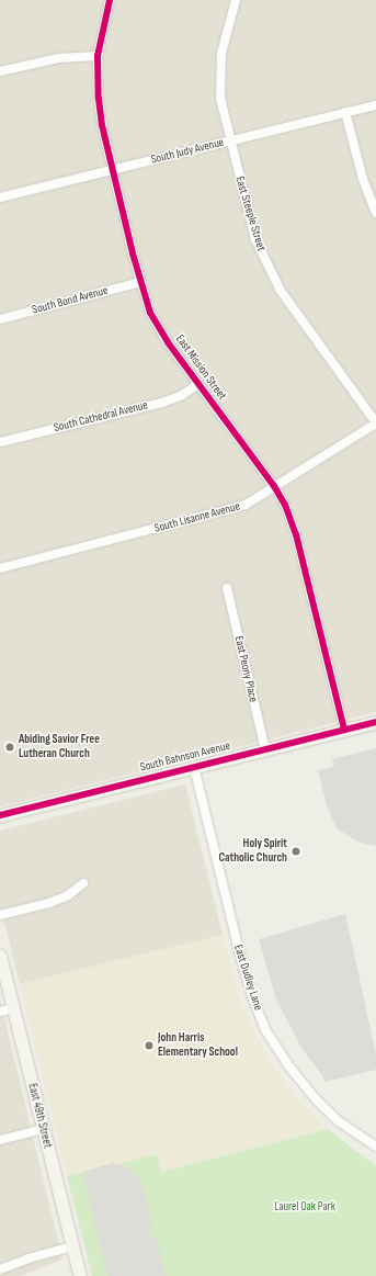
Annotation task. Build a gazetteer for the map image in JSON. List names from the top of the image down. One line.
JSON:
{"streets":{"street":["South Judy Avenue","East Steeple Street","South Bond Avenue","East Mission Street","South Cathedral Avenue","South Lisanne Avenue","East Peony Place","South Bahnson Avenue","East Dudley Lane","East 49th Street"]},"crossings":[["South Judy Avenue","East Steeple Street"],["South Judy Avenue","East Mission Street"],["East Steeple Street","South Lisanne Avenue"],["South Bond Avenue","East Mission Street"],["East Mission Street","South Cathedral Avenue"],["East Mission Street","South Lisanne Avenue"],["East Mission Street","South Bahnson Avenue"],["East Peony Place","South Bahnson Avenue"],["South Bahnson Avenue","East Dudley Lane"]],"parks":["Laurel Oak Park"],"places":["Abiding Savior Free Lutheran Church","Holy Spirit Catholic Church","John Harris Elementary School"]}
